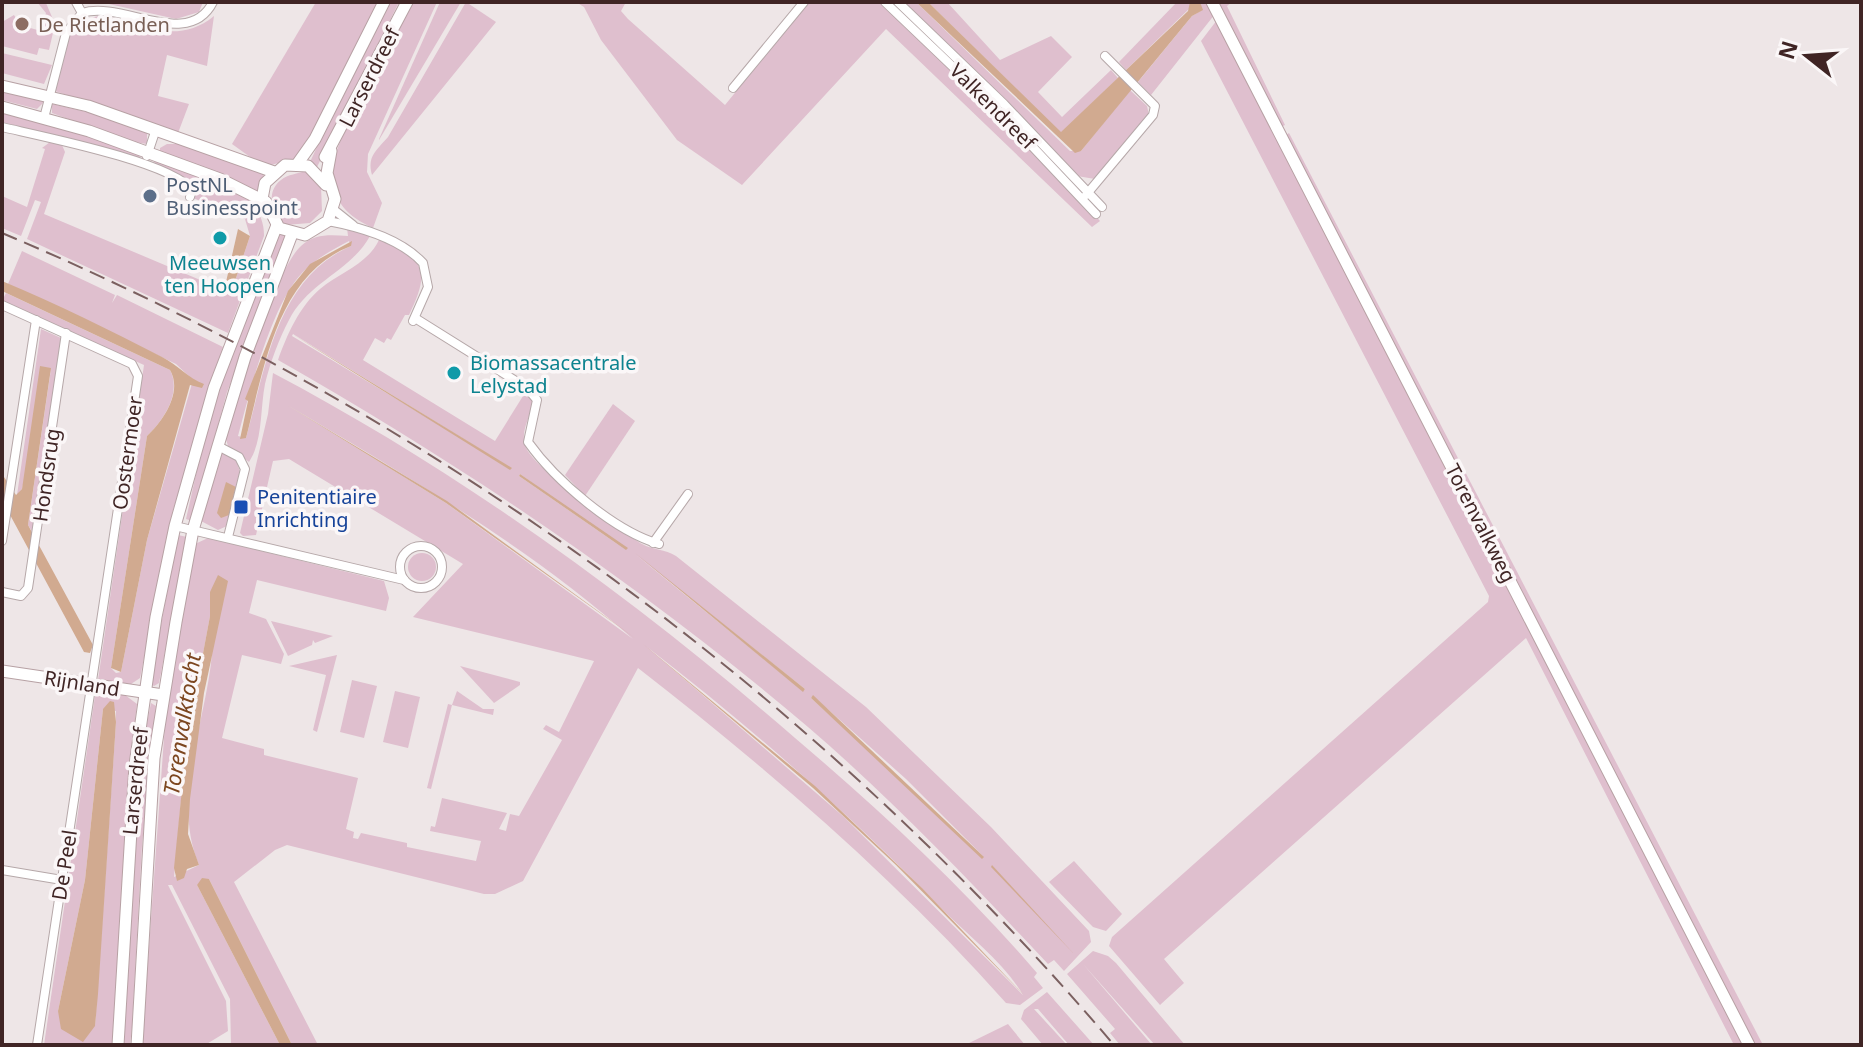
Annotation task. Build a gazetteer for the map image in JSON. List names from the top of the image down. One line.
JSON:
{"streets":{"main road":["Larserdreef","Torenvalkweg","Rijnland"],"street":["Valkendreef","Oostermoer","Hondsrug","De Peel"]},"crossings":[["Larserdreef","Rijnland"],["Oostermoer","Hondsrug"],["Oostermoer","Rijnland"],["Oostermoer","De Peel"],["Rijnland","De Peel"]],"water":["Torenvalktocht"],"places":{"other":["De Rietlanden","PostNL Businesspoint","Meeuwsen ten Hoopen","Biomassacentrale Lelystad"],"transit":["Penitentiaire Inrichting"]},"north":"left"}
